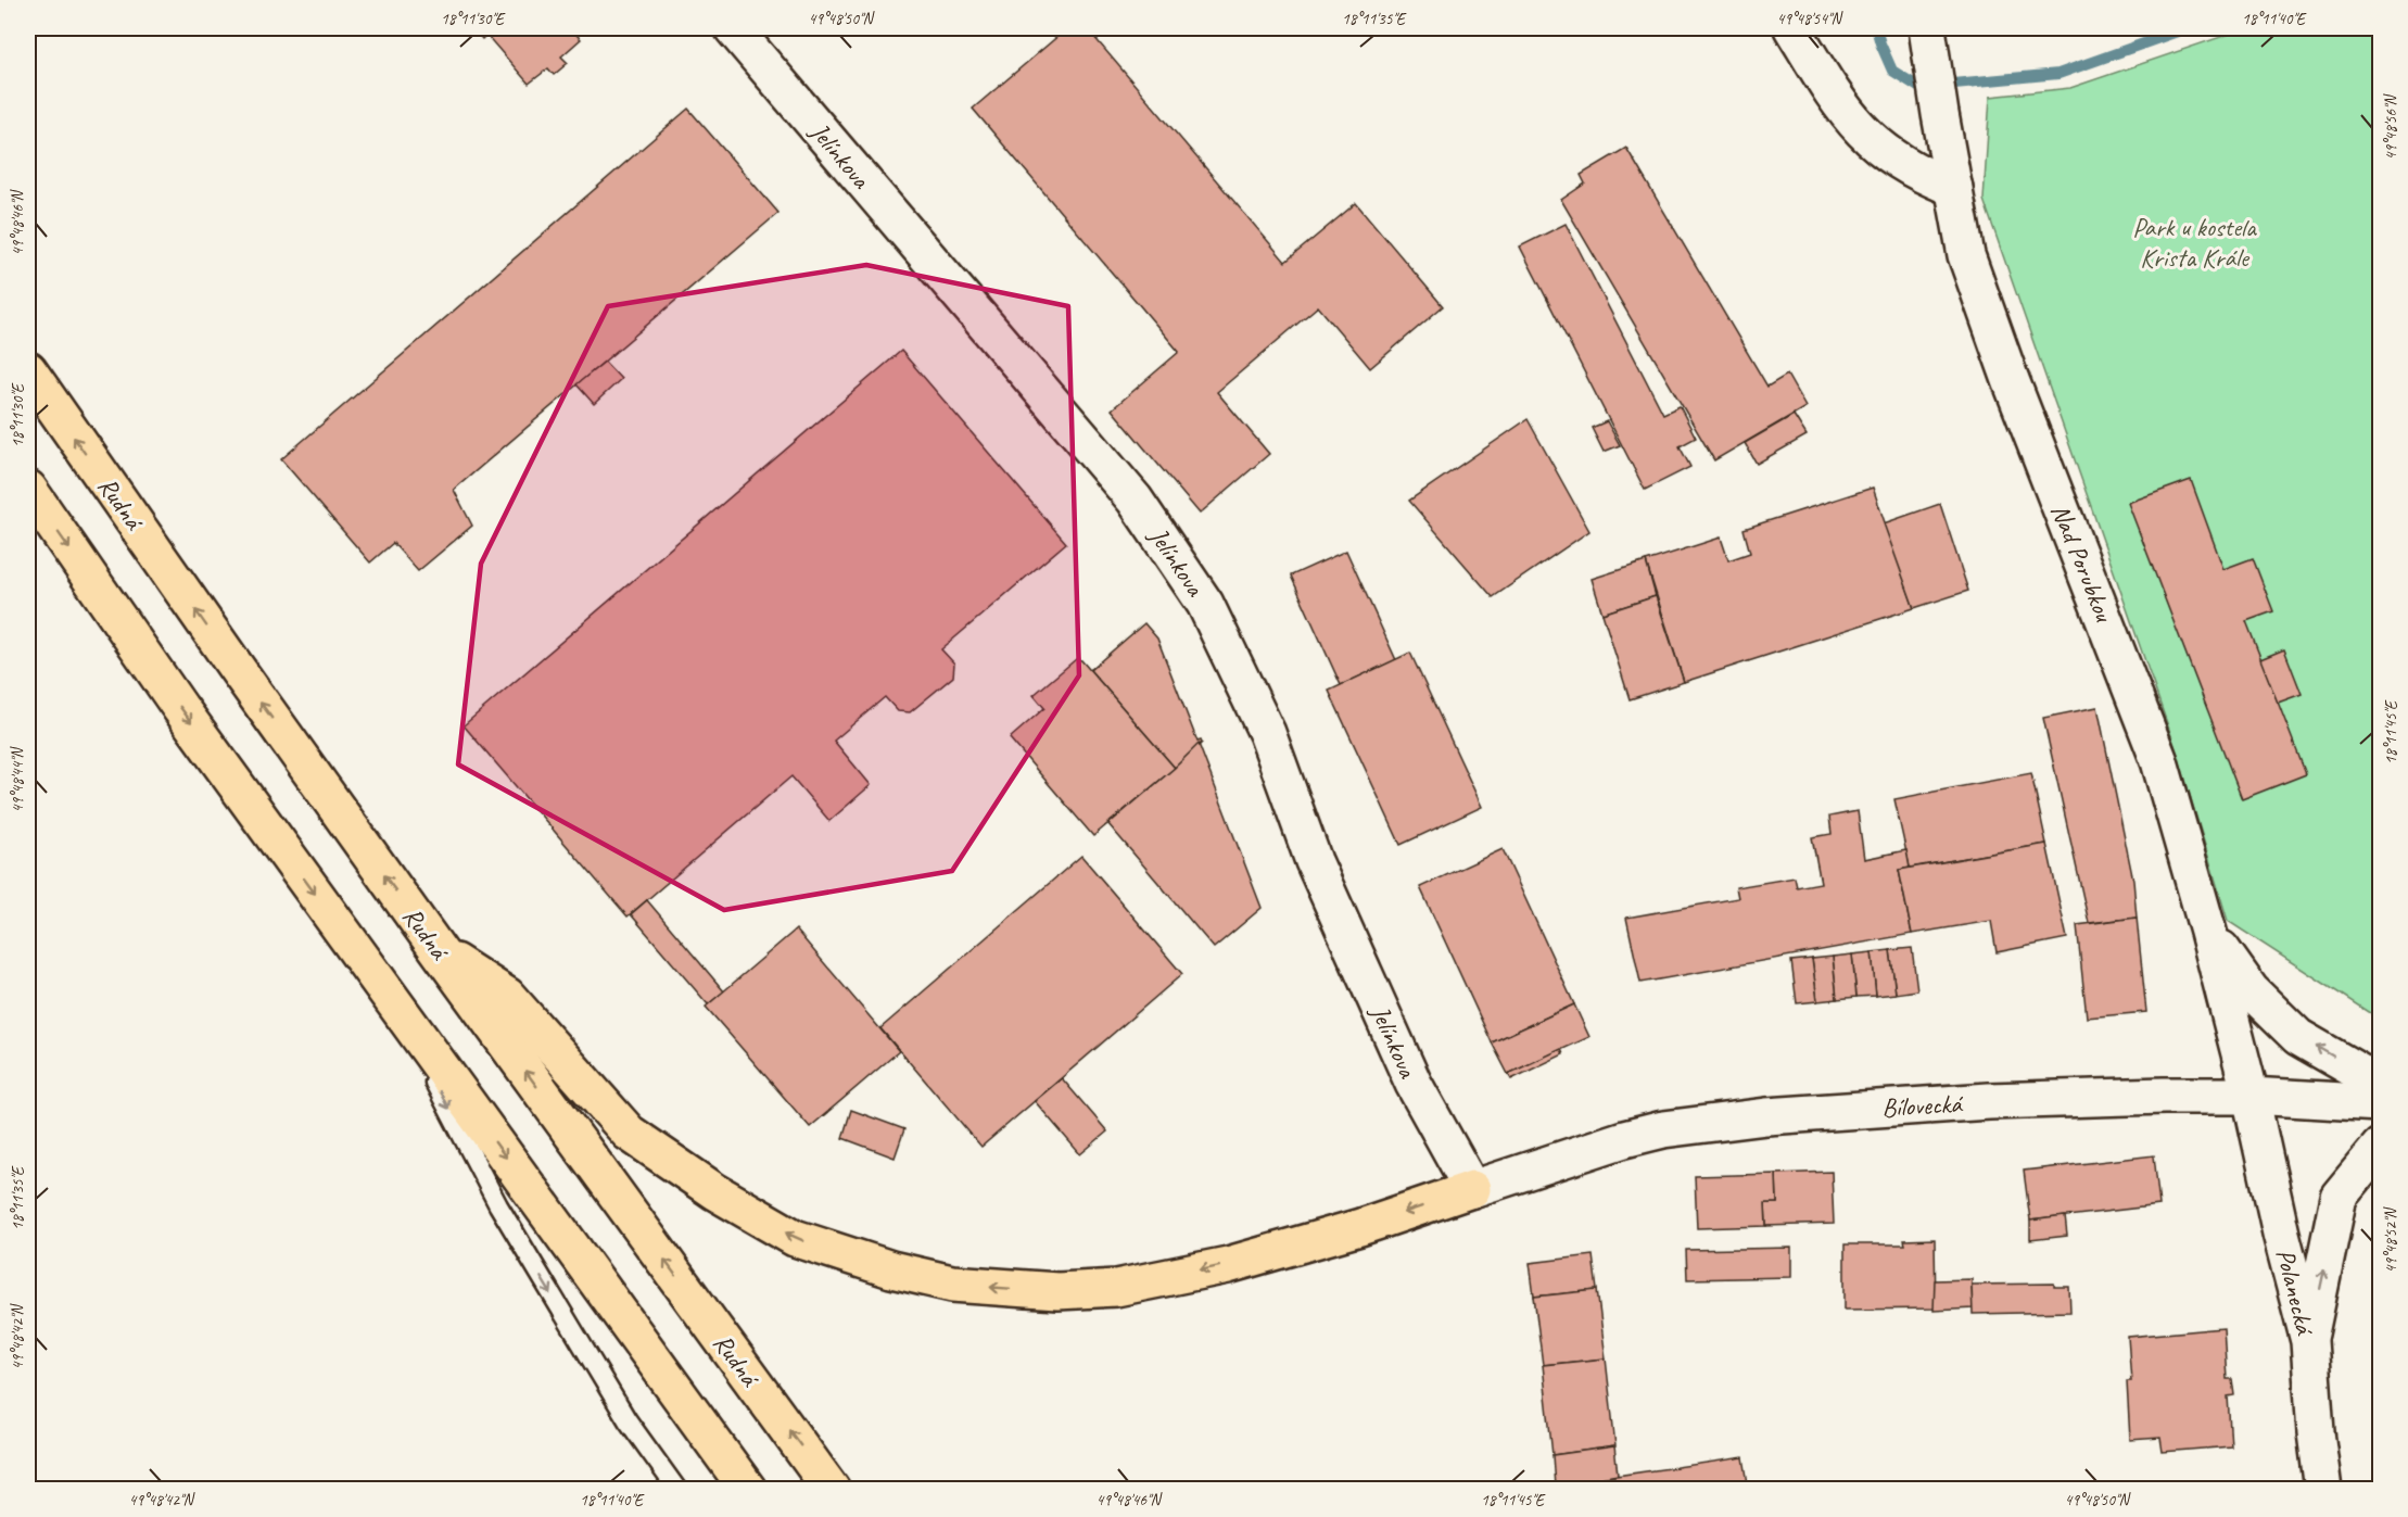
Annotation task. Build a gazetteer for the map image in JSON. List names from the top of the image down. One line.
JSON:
{"streets":{"highway":["Rudná"],"street":["Jelínkova","Nad Porubkou","Bílovecká","Polanecká"]},"crossings":[["Jelínkova","Bílovecká"],["Nad Porubkou","Bílovecká"],["Nad Porubkou","Polanecká"],["Bílovecká","Polanecká"]],"parks":["Park u kostela Krista Krále"],"coordinates":["18°11'30\"E","49°48'50\"N","18°11'35\"E","49°48'54\"N","18°11'40\"E","49°48'56\"N","49°48'46\"N","18°11'45\"E","49°48'44\"N","49°48'52\"N","49°48'42\"N"]}
